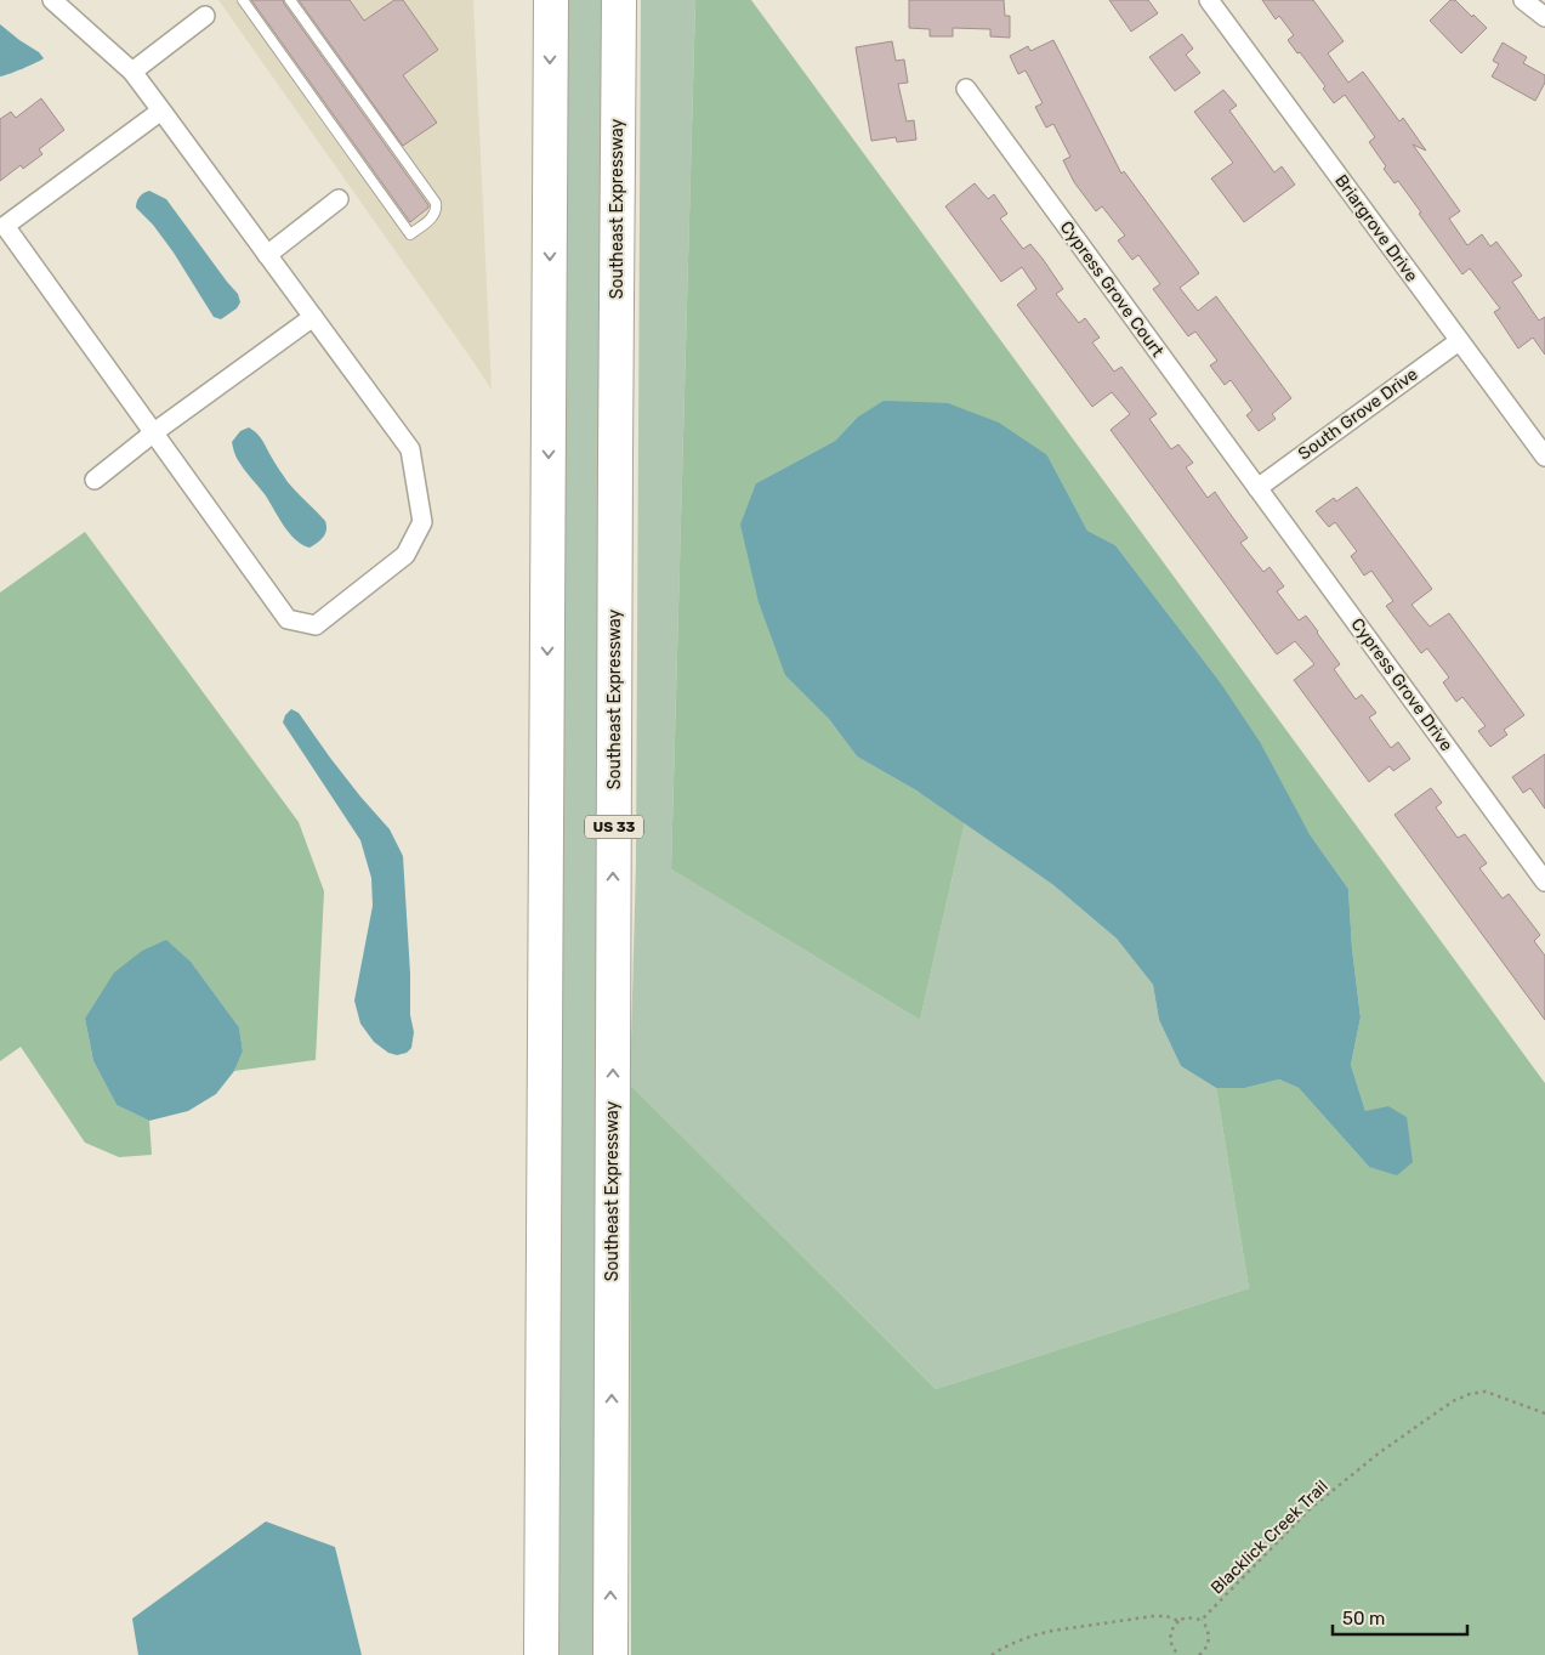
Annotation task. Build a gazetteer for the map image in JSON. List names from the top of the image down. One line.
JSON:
{"streets":{"highway":["Southeast Expressway","US 33"],"street":["Briargrove Drive","Cypress Grove Court","South Grove Drive","Cypress Grove Drive"],"path":["Blacklick Creek Trail"]},"crossings":[["Briargrove Drive","South Grove Drive"],["Cypress Grove Court","South Grove Drive"],["Cypress Grove Court","Cypress Grove Drive"],["South Grove Drive","Cypress Grove Drive"]],"scale_bar":"50 m"}
